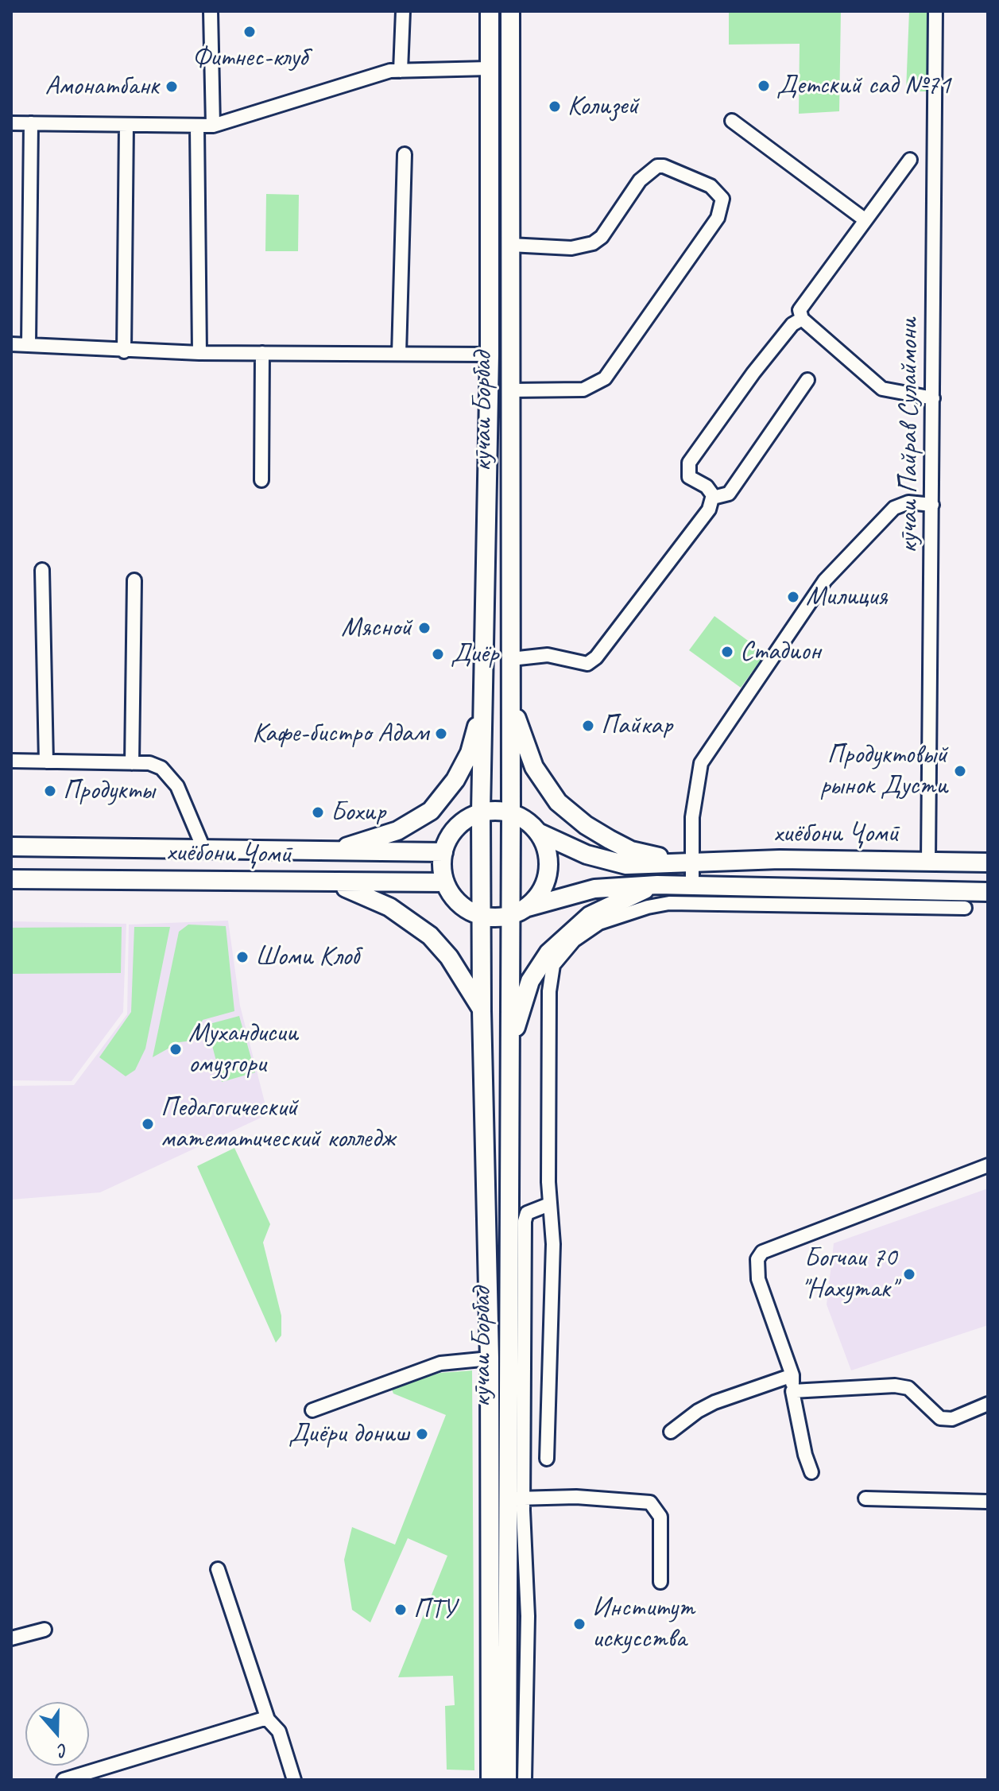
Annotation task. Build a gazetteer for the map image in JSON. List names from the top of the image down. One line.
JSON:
{"streets":{"main road":["кӯчаи Борбад","хиёбони Ҷомӣ"],"street":["кӯчаи Пайрав Сулаймони"]},"crossings":[["кӯчаи Борбад","хиёбони Ҷомӣ"],["кӯчаи Пайрав Сулаймони","хиёбони Ҷомӣ"]],"places":["Фитнес-клуб","Детский сад №71","Амонатбанк","Колизей","Милиция","Мясной","Стадион","Диëр","Пайкар","Кафе-бистро Адам","Продуктовый рынок Дусти","Продукты","Бохир","Шоми Клоб","Мухандисии омузгори","Педагогический математический колледж","Богчаи 70 \"Нахутак\"","Диёри дониш","ПТУ","Институт искусства"],"north":"bottom"}
